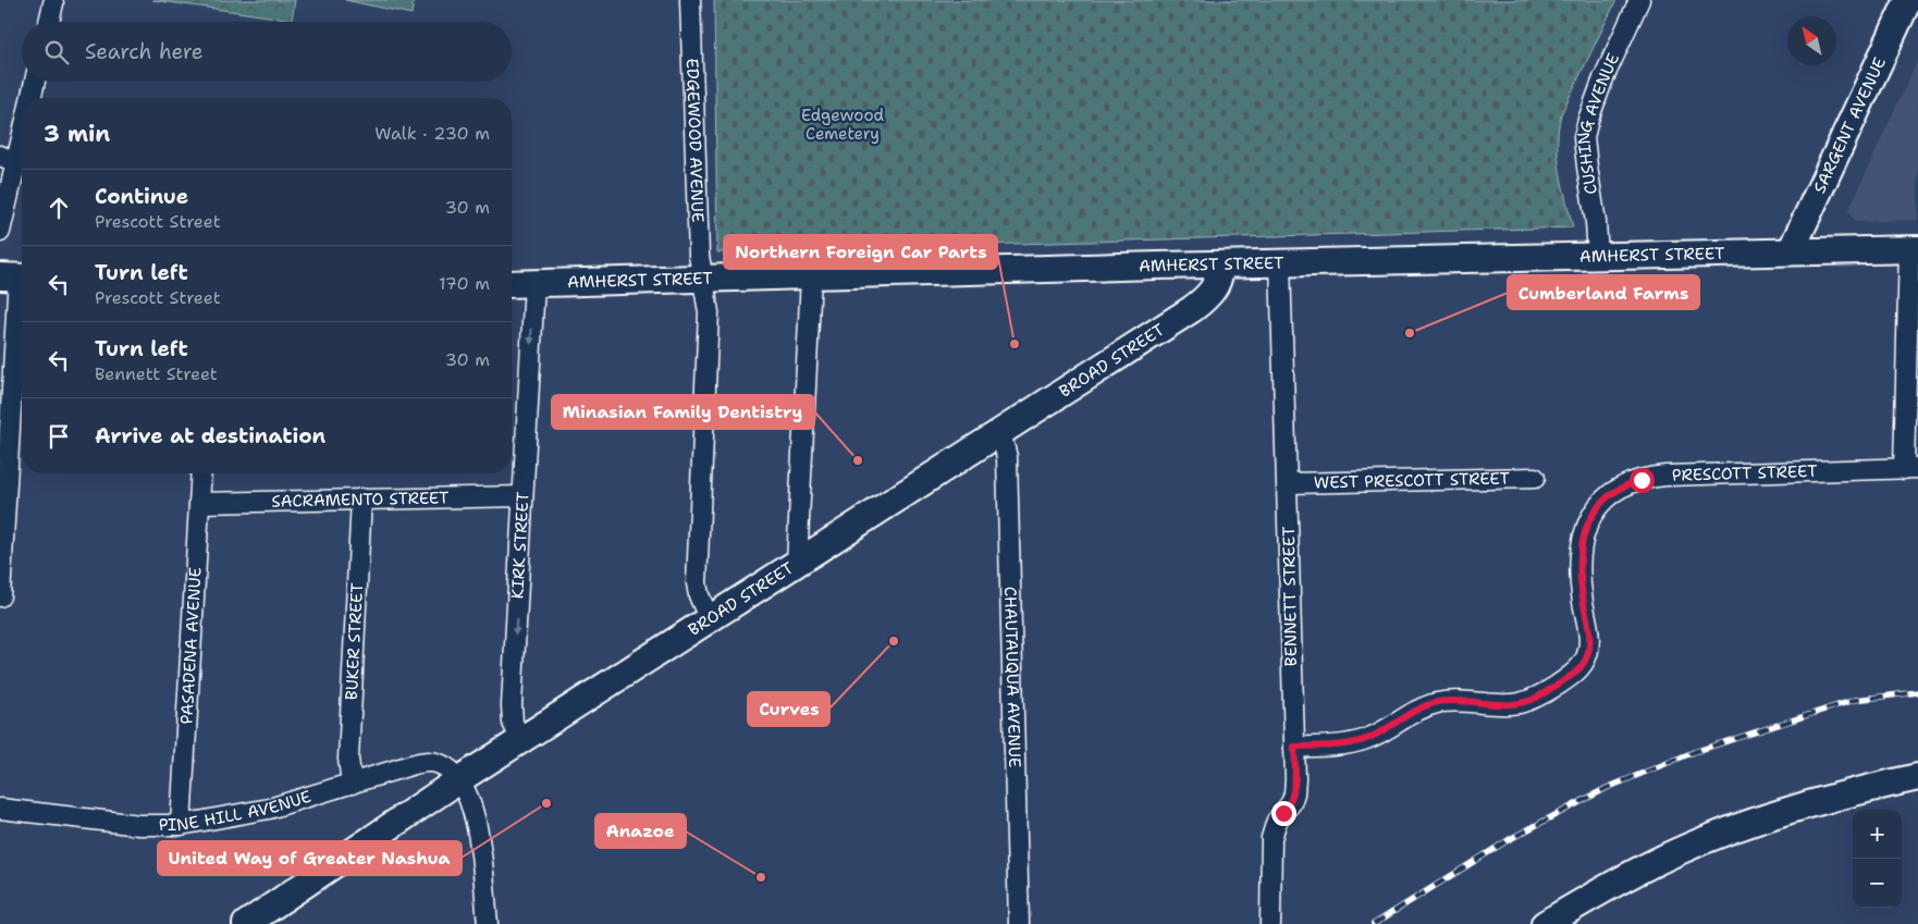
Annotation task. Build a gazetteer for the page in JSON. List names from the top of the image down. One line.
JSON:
{"streets":{"main road":["SARGENT AVENUE","AMHERST STREET","BROAD STREET"],"street":["CUSHING AVENUE","EDGEWOOD AVENUE","PRESCOTT STREET","WEST PRESCOTT STREET","SACRAMENTO STREET","KIRK STREET","BENNETT STREET","BUKER STREET","PASADENA AVENUE","CHAUTAUQUA AVENUE","PINE HILL AVENUE"]},"crossings":[["CUSHING AVENUE","AMHERST STREET"],["SARGENT AVENUE","AMHERST STREET"],["EDGEWOOD AVENUE","AMHERST STREET"],["EDGEWOOD AVENUE","BROAD STREET"],["AMHERST STREET","BROAD STREET"],["AMHERST STREET","KIRK STREET"],["AMHERST STREET","BENNETT STREET"],["BROAD STREET","KIRK STREET"],["BROAD STREET","CHAUTAUQUA AVENUE"],["BROAD STREET","PINE HILL AVENUE"],["PRESCOTT STREET","BENNETT STREET"],["WEST PRESCOTT STREET","BENNETT STREET"],["SACRAMENTO STREET","KIRK STREET"],["SACRAMENTO STREET","BUKER STREET"],["SACRAMENTO STREET","PASADENA AVENUE"],["BUKER STREET","PINE HILL AVENUE"],["PASADENA AVENUE","PINE HILL AVENUE"]],"one_way":["KIRK STREET"],"parks":["Edgewood Cemetery"],"places":["Cumberland Farms","Northern Foreign Car Parts","Minasian Family Dentistry","Curves","United Way of Greater Nashua","Anazoe"],"north":"top left","page":{"search":"Search here","heading":["3 min","Walk · 230 m"],"list":[["Continue","Prescott Street","30 m"],["Turn left","Prescott Street","170 m"],["Turn left","Bennett Street","30 m"],"Arrive at destination"],"map_buttons":["+","−"]}}
